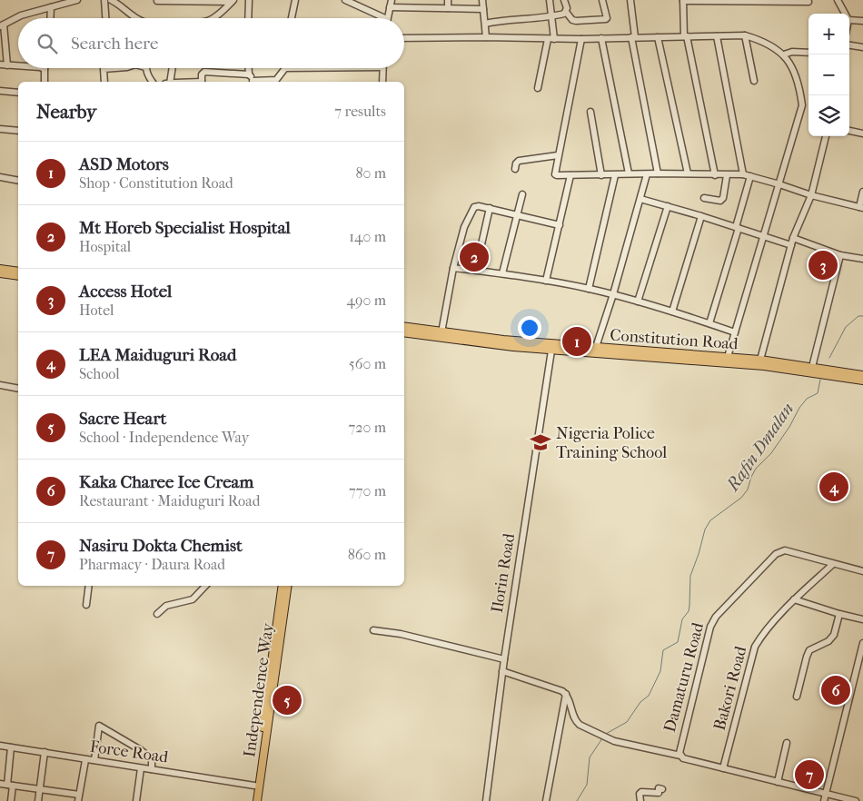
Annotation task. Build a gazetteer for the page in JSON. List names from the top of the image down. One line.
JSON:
{"streets":{"main road":["Constitution Road","Independence Way"],"street":["Ilorin Road","Damaturu Road","Bakori Road","Force Road"]},"crossings":[["Constitution Road","Ilorin Road"],["Damaturu Road","Bakori Road"],["Independence Way","Force Road"]],"water":["Rafin Dmalan"],"places":{"school or university":["Nigeria Police Training School"]},"page":{"map_buttons":["+","−"],"search":"Search here","heading":["Nearby","7 results"],"list":[{"mark":"1","name":"ASD Motors","note":"Shop · Constitution Road","value":"80 m"},{"mark":"2","name":"Mt Horeb Specialist Hospital","note":"Hospital","value":"140 m"},{"mark":"3","name":"Access Hotel","note":"Hotel","value":"490 m"},{"mark":"4","name":"LEA Maiduguri Road","note":"School","value":"560 m"},{"mark":"5","name":"Sacre Heart","note":"School · Independence Way","value":"720 m"},{"mark":"6","name":"Kaka Charee Ice Cream","note":"Restaurant · Maiduguri Road","value":"770 m"},{"mark":"7","name":"Nasiru Dokta Chemist","note":"Pharmacy · Daura Road","value":"860 m"}],"pins":["2","3","1","4","6","5","7"]}}
